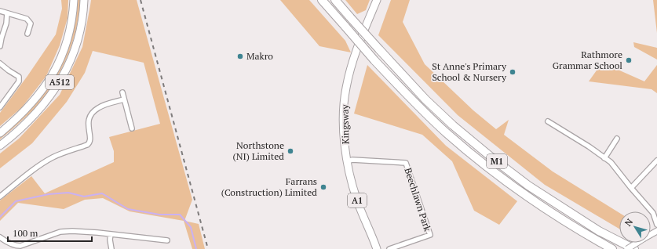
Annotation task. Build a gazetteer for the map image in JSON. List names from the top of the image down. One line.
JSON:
{"streets":{"highway":["M1"],"main road":["A512","Kingsway","A1"],"street":["Beechlawn Park"]},"crossings":[["Kingsway","Beechlawn Park"]],"places":["Makro","Rathmore Grammar School","St Anne's Primary School & Nursery","Northstone (NI) Limited","Farrans (Construction) Limited"],"scale_bar":"100 m","north":"top left"}
